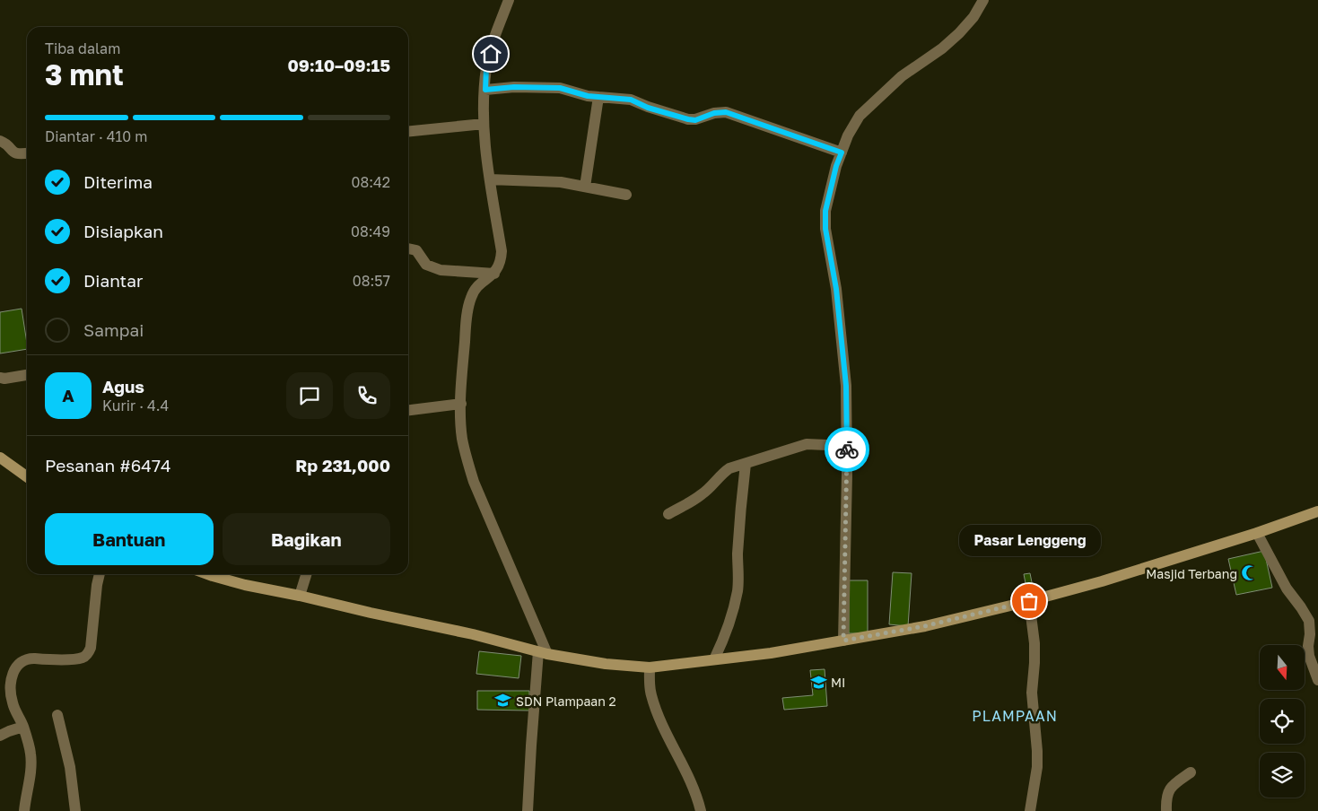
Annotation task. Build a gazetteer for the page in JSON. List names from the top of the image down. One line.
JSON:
{"districts":["PLAMPAAN"],"places":{"mosque":["Masjid Terbang"],"other":["Pasar Lenggeng"],"school or university":["MI","SDN Plampaan 2"]},"north":"bottom","page":{"heading":["3 mnt","Tiba dalam","09:10–09:15"],"panel":["Agus","Kurir · 4.4","Pesanan #6474","Rp 231,000"],"bar":"Diantar · 410 m","list":[["Diterima","08:42"],["Disiapkan","08:49"],["Diantar","08:57"],"Sampai"],"round":"A","buttons":["Bantuan","Bagikan"],"bubble":"Pasar Lenggeng"}}
